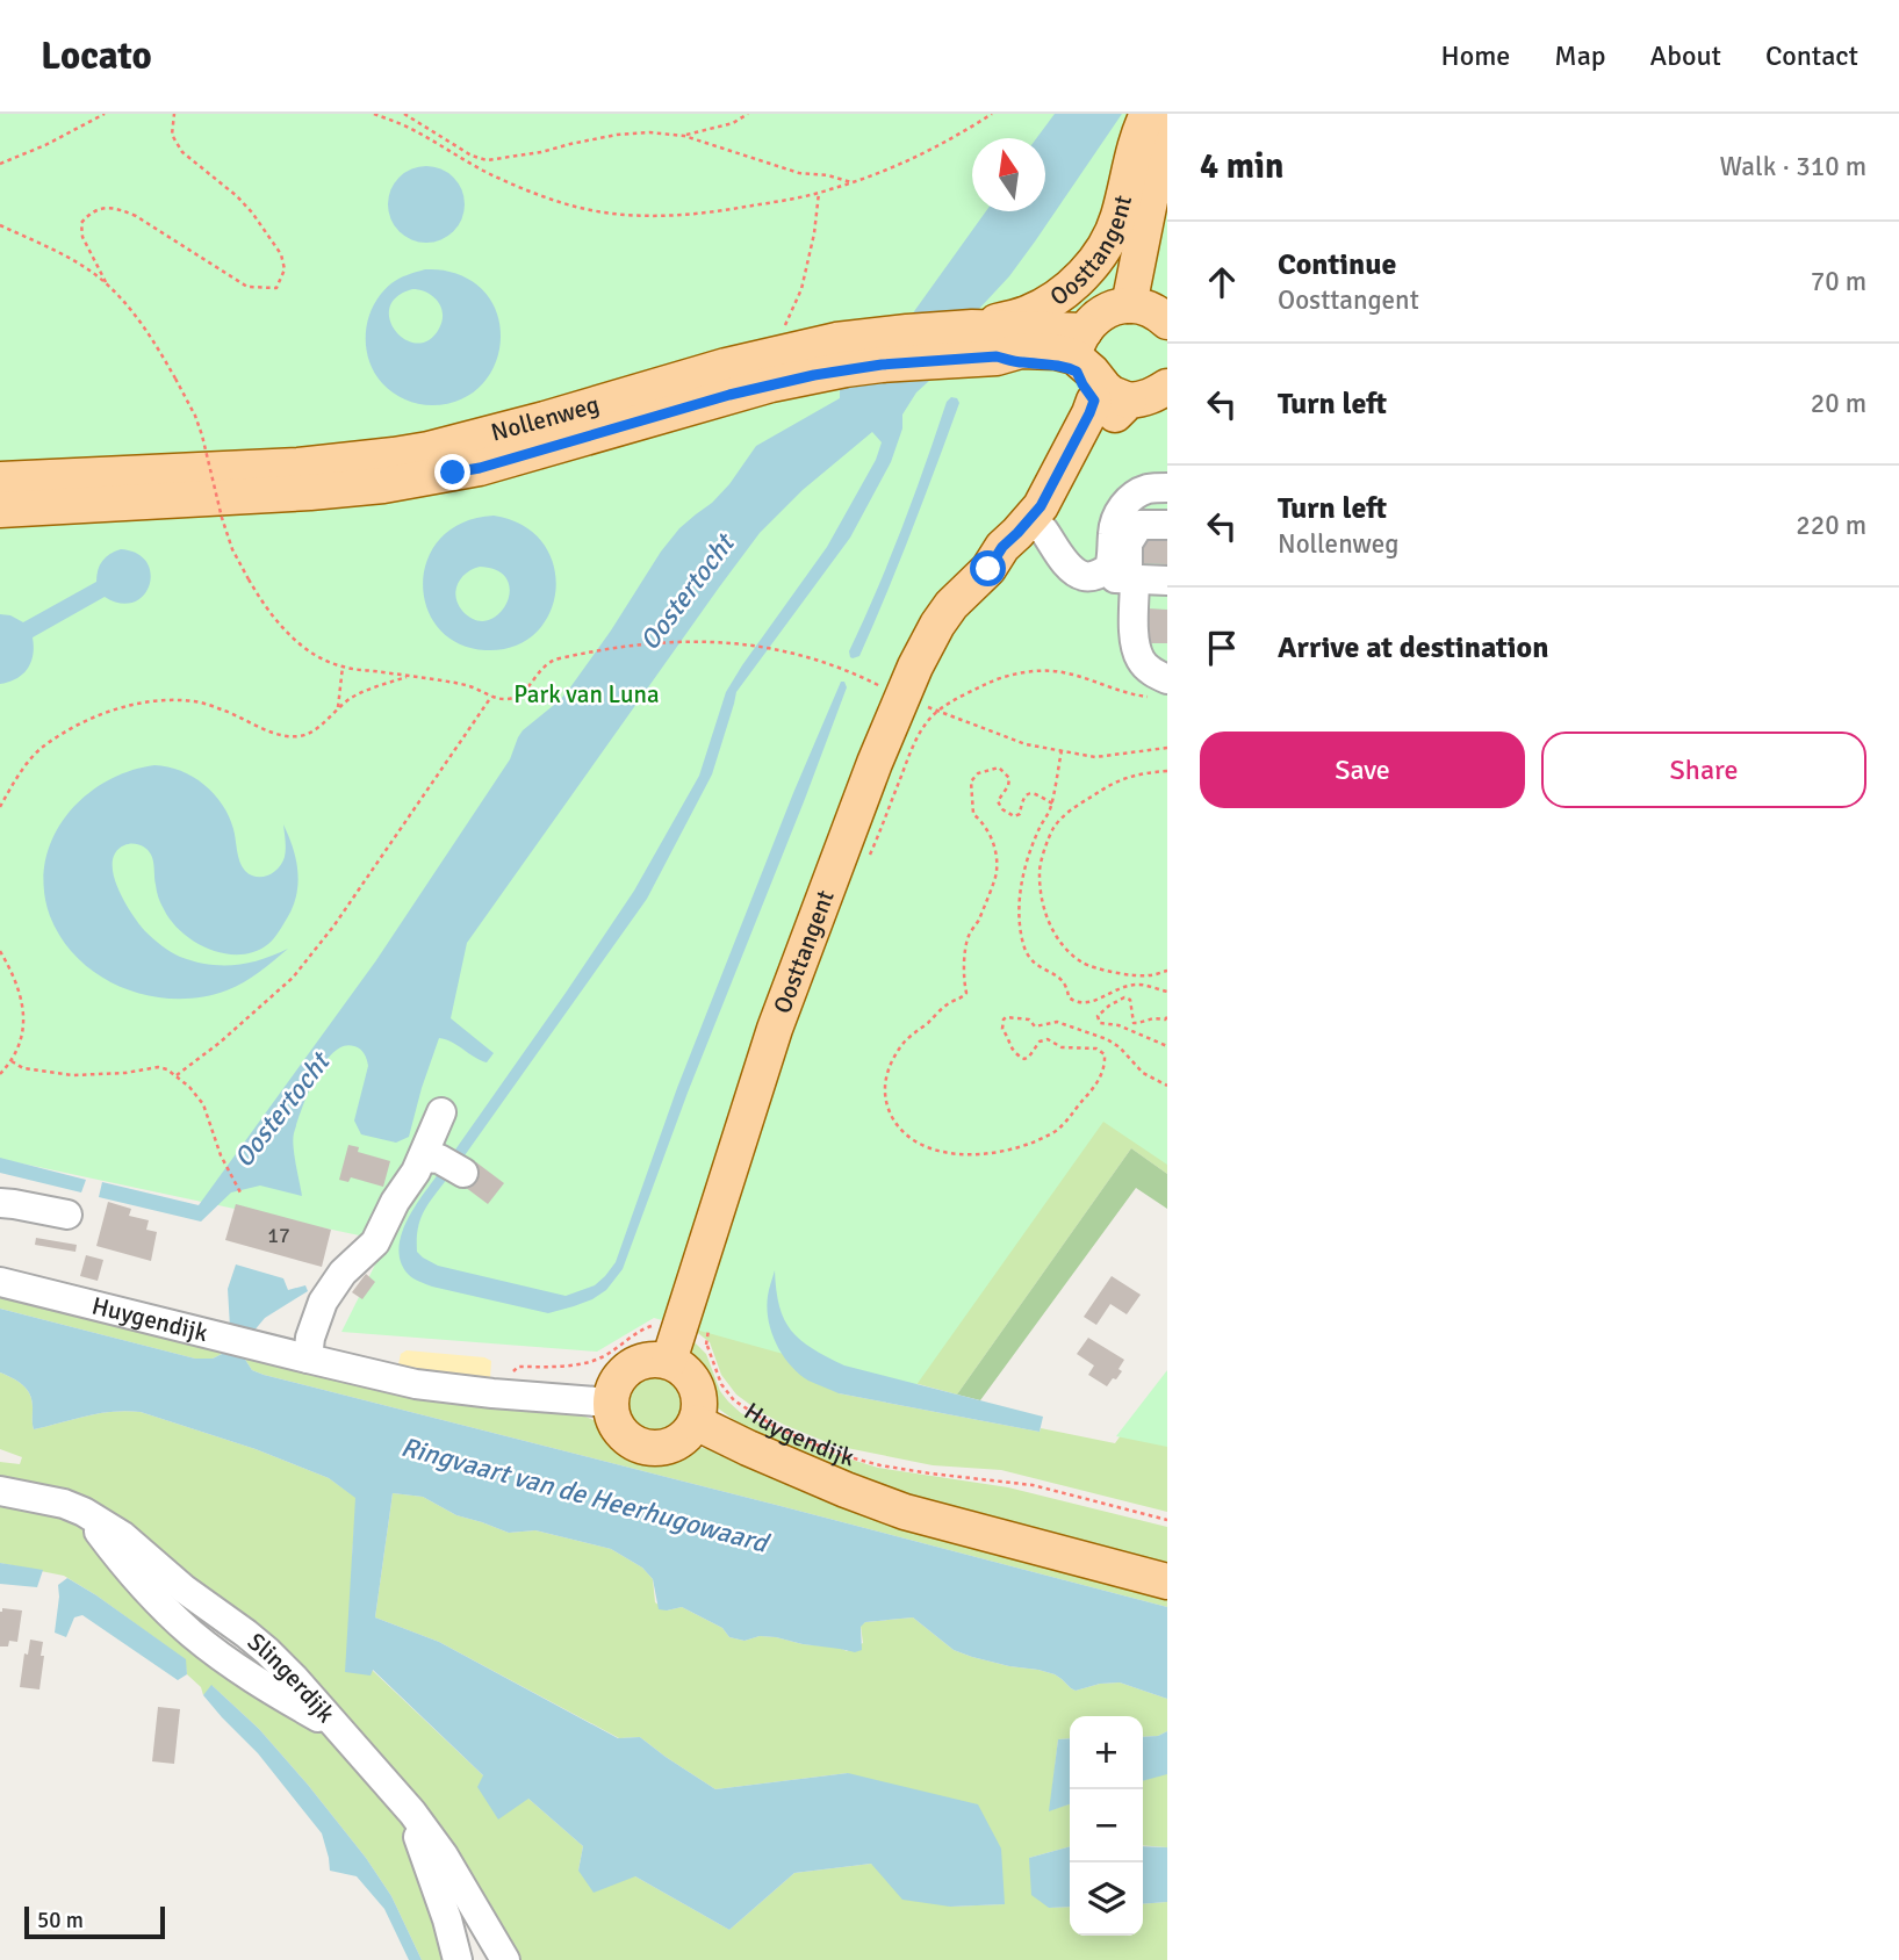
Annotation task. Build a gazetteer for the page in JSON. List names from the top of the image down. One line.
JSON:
{"streets":{"main road":["Oosttangent","Nollenweg","Huygendijk"],"street":["Slingerdijk"]},"crossings":[["Oosttangent","Nollenweg"],["Oosttangent","Huygendijk"]],"water":["Oostertocht","Ringvaart van de Heerhugowaard"],"parks":["Park van Luna"],"house_numbers":["17"],"scale_bar":"50 m","north":"top","page":{"header":"Locato","nav":["Home","Map","About","Contact"],"heading":["4 min","Walk · 310 m"],"list":[["Continue","Oosttangent","70 m"],["Turn left","20 m"],["Turn left","Nollenweg","220 m"],"Arrive at destination"],"buttons":["Save","Share"],"map_buttons":["+","−"],"scale":"50 m"}}
